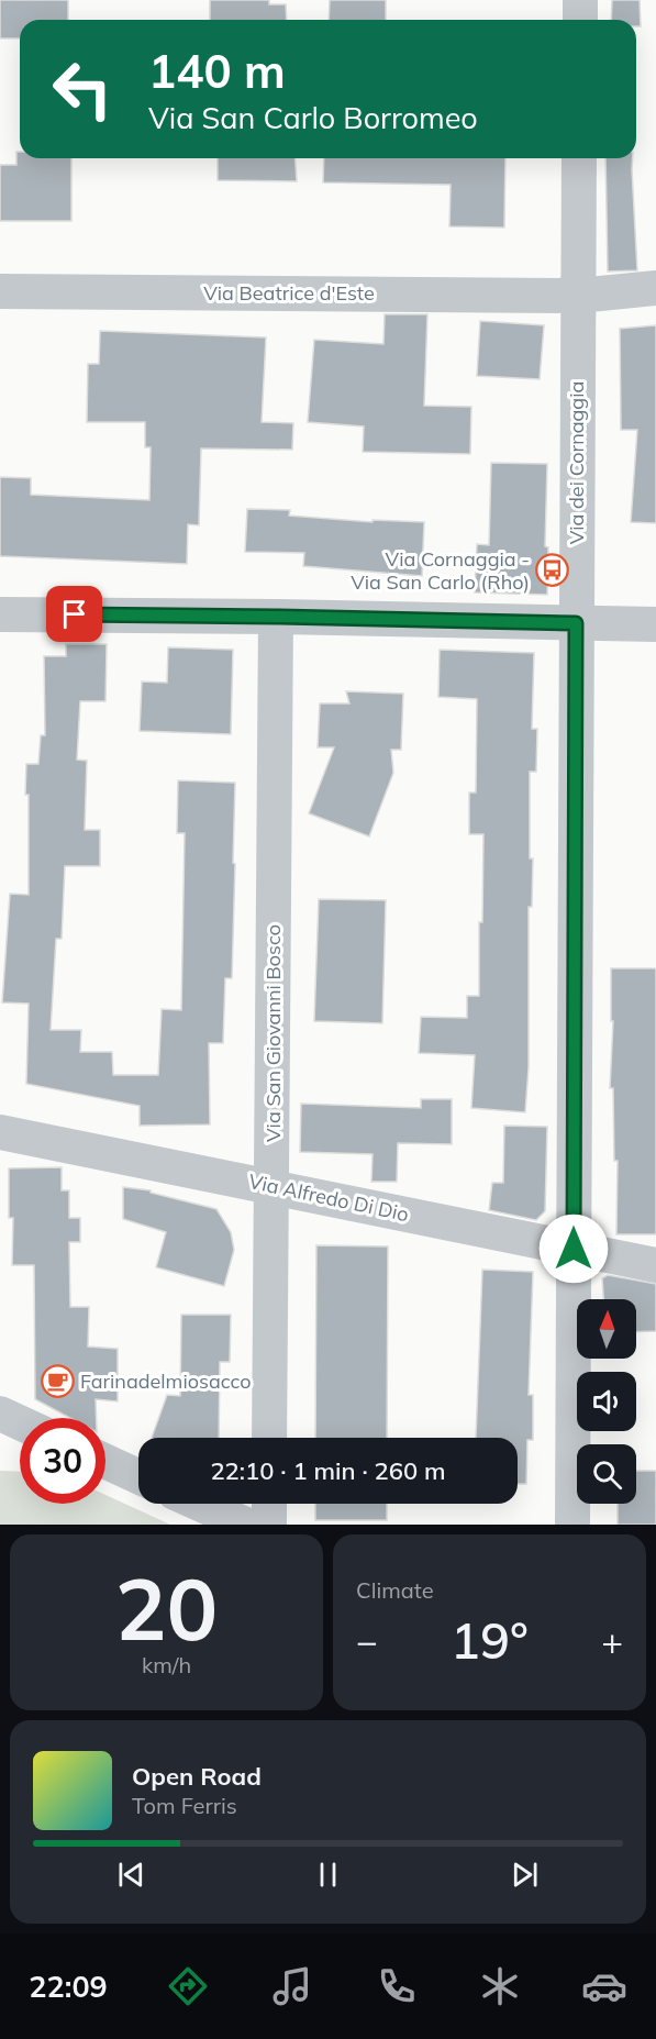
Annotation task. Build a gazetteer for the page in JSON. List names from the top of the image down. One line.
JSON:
{"streets":{"street":["Via Beatrice d'Este","Via dei Cornaggia","Via San Giovanni Bosco","Via Alfredo Di Dio"]},"crossings":[["Via Beatrice d'Este","Via dei Cornaggia"],["Via dei Cornaggia","Via Alfredo Di Dio"],["Via San Giovanni Bosco","Via Alfredo Di Dio"]],"places":{"bus stop":["Via Cornaggia - Via San Carlo (Rho)"],"cafe":["Farinadelmiosacco"]},"north":"top","page":{"turn":["140 m","Via San Carlo Borromeo"],"limit":"30","trip":"22:10 · 1 min · 260 m","tile":[["20","km/h"],"Climate"],"heat":["−","19°","+"],"song":["Open Road","Tom Ferris"],"tabs":"22:09"}}
